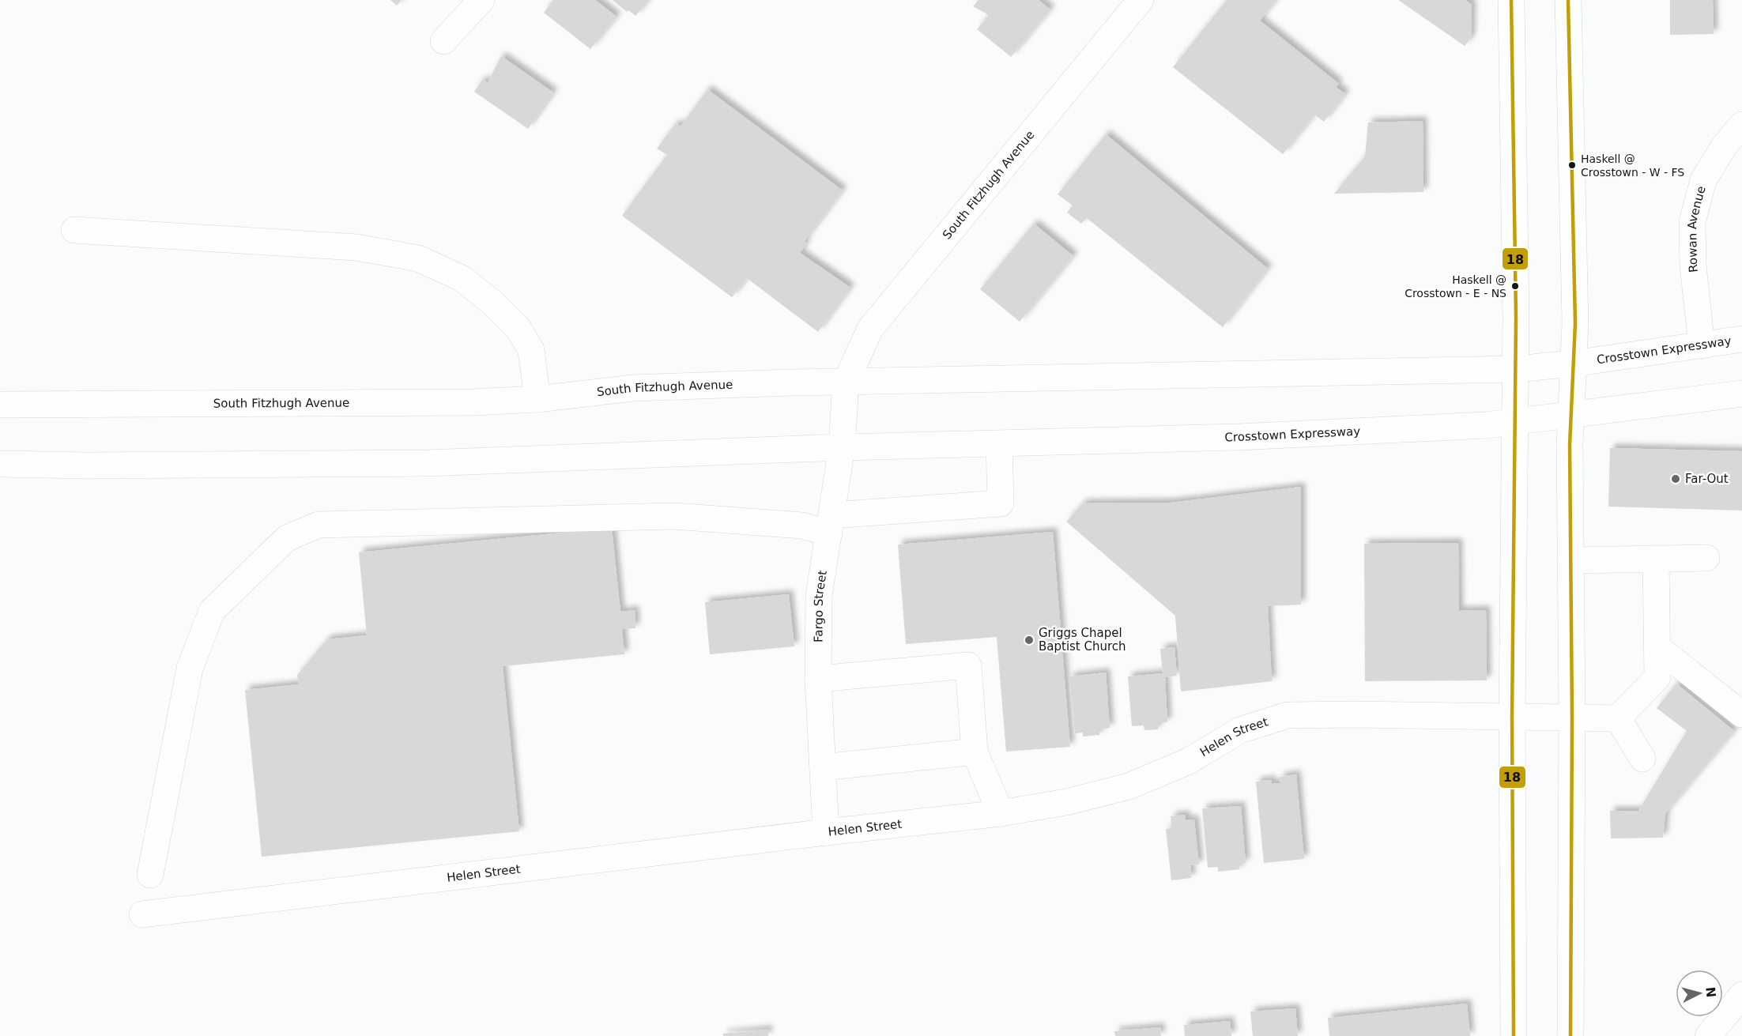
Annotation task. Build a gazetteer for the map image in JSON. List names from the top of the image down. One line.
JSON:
{"streets":{"main road":["South Fitzhugh Avenue","Rowan Avenue","Crosstown Expressway","Fargo Street","Helen Street"]},"crossings":[["South Fitzhugh Avenue","Crosstown Expressway"],["South Fitzhugh Avenue","Fargo Street"],["Rowan Avenue","Crosstown Expressway"],["Crosstown Expressway","Fargo Street"],["Fargo Street","Helen Street"]],"places":["Haskell @ Crosstown - W - FS","Haskell @ Crosstown - E - NS","Far-Out","Griggs Chapel Baptist Church"],"lines":["transit line 18"],"north":"right"}
